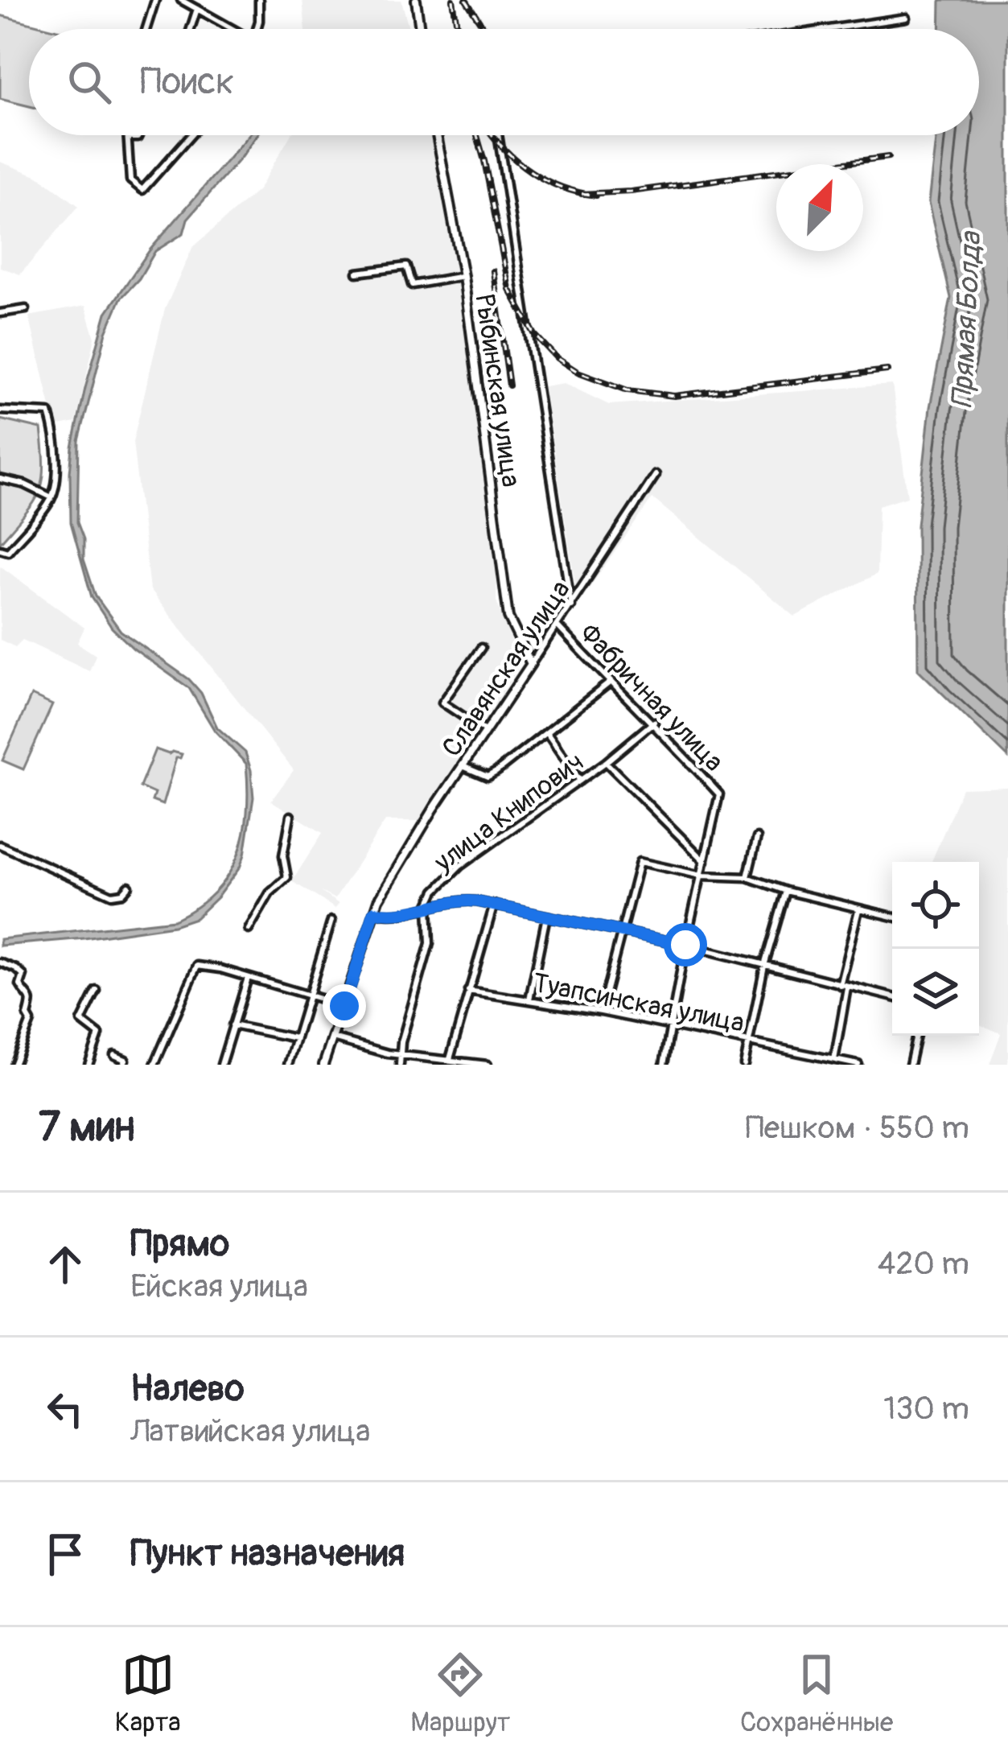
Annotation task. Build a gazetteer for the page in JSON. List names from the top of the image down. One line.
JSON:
{"streets":{"main road":["Рыбинская улица","Славянская улица"],"street":["Фабричная улица","улица Книпович","Туапсинская улица"]},"crossings":[["Рыбинская улица","Славянская улица"],["Славянская улица","Фабричная улица"],["Фабричная улица","улица Книпович"]],"water":["Прямая Болда"],"north":"top right","page":{"search":"Поиск","heading":["7 мин","Пешком · 550 m"],"list":[["Прямо","Ейская улица","420 m"],["Налево","Латвийская улица","130 m"],"Пункт назначения"],"nav":["Карта","Маршрут","Сохранённые"]}}
